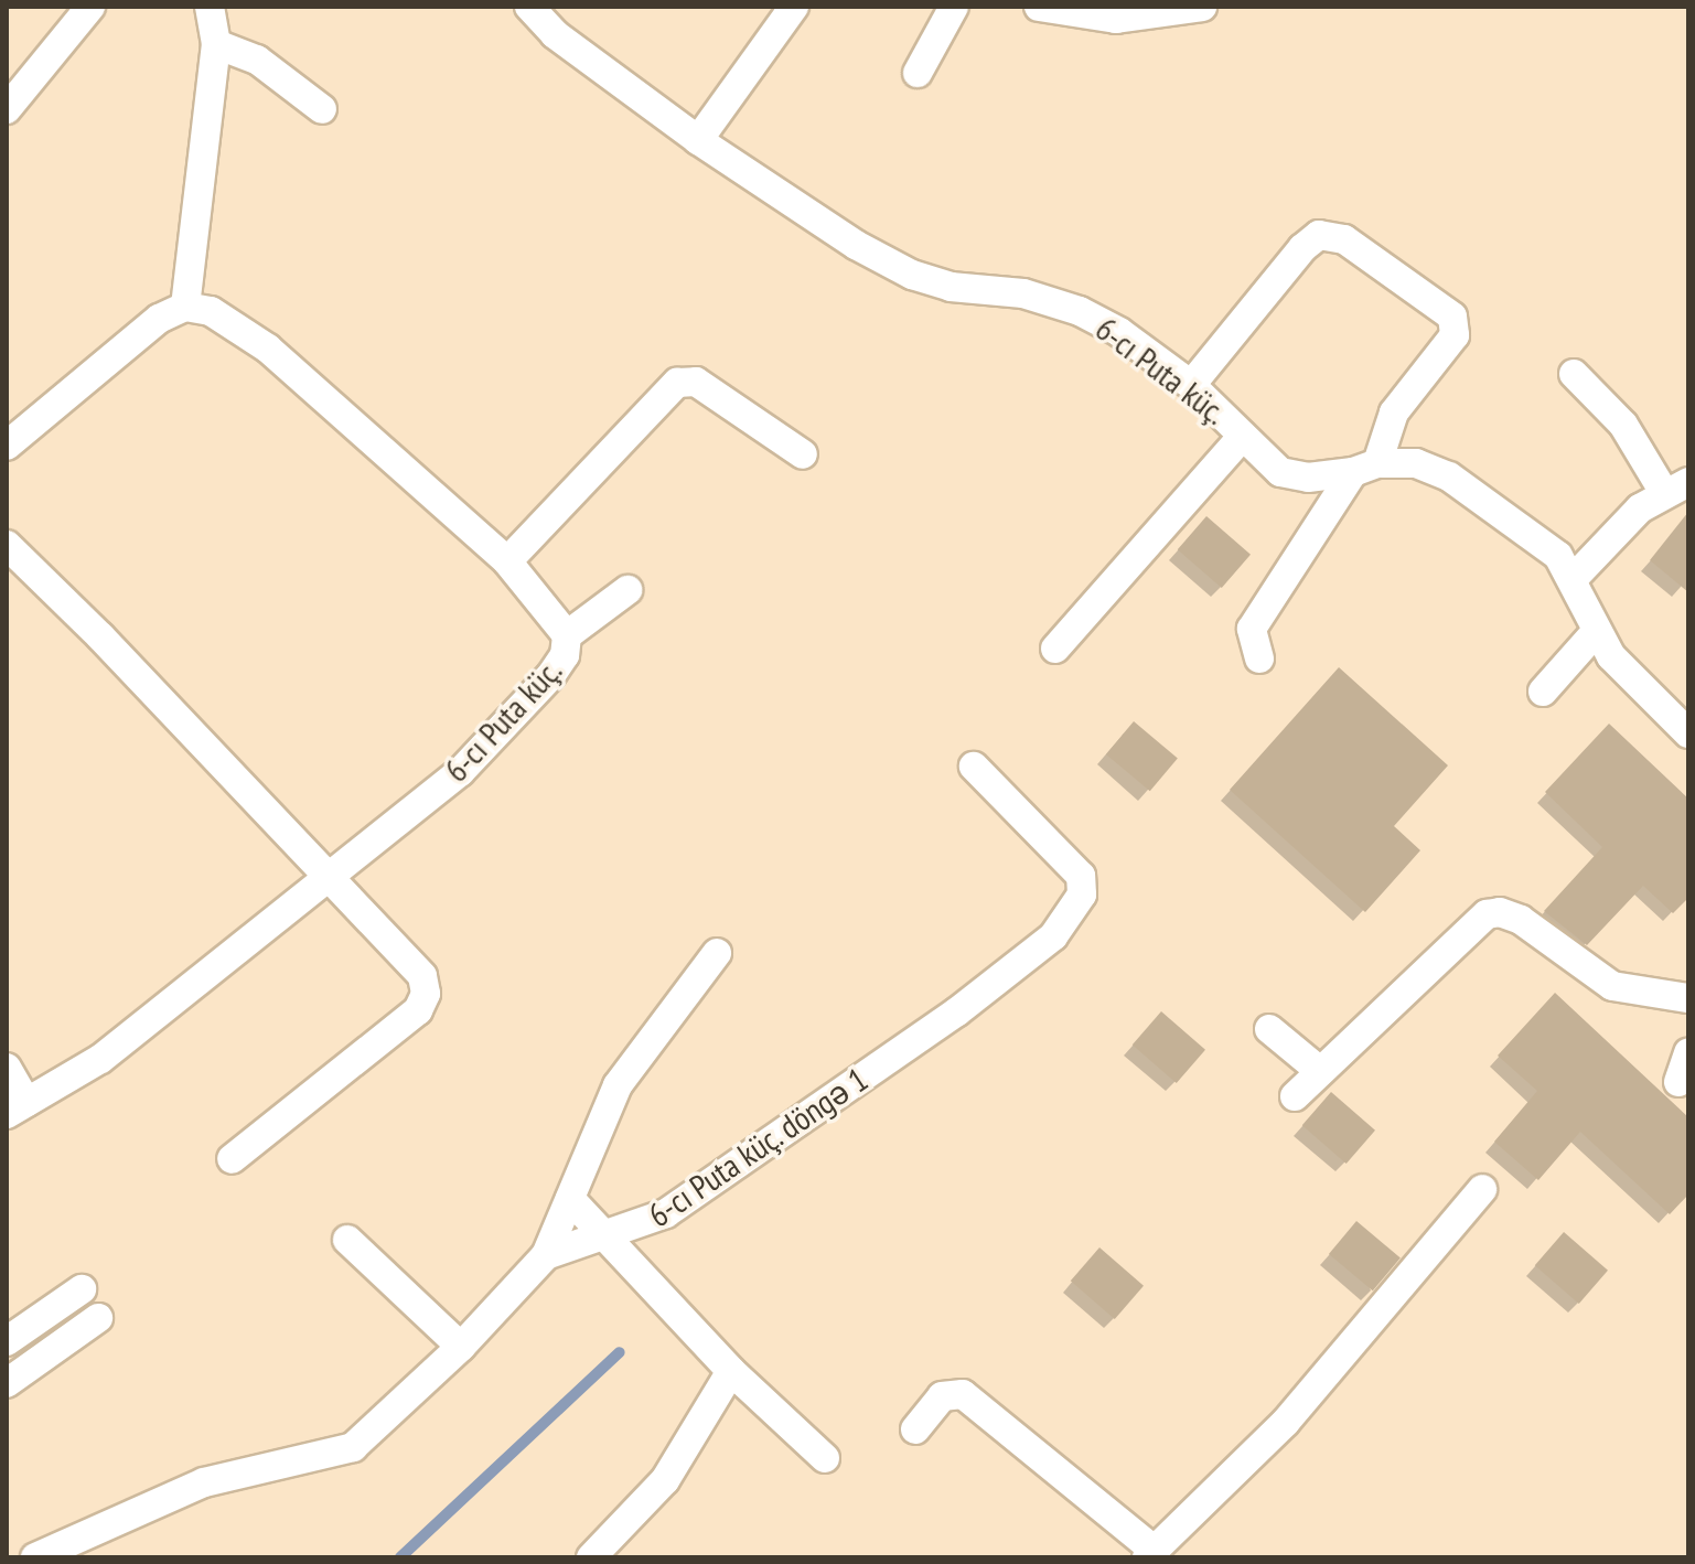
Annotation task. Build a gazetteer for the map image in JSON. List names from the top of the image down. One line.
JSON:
{"streets":{"street":["6-cı Puta küç.","6-cı Puta küç. döngə 1"]}}
